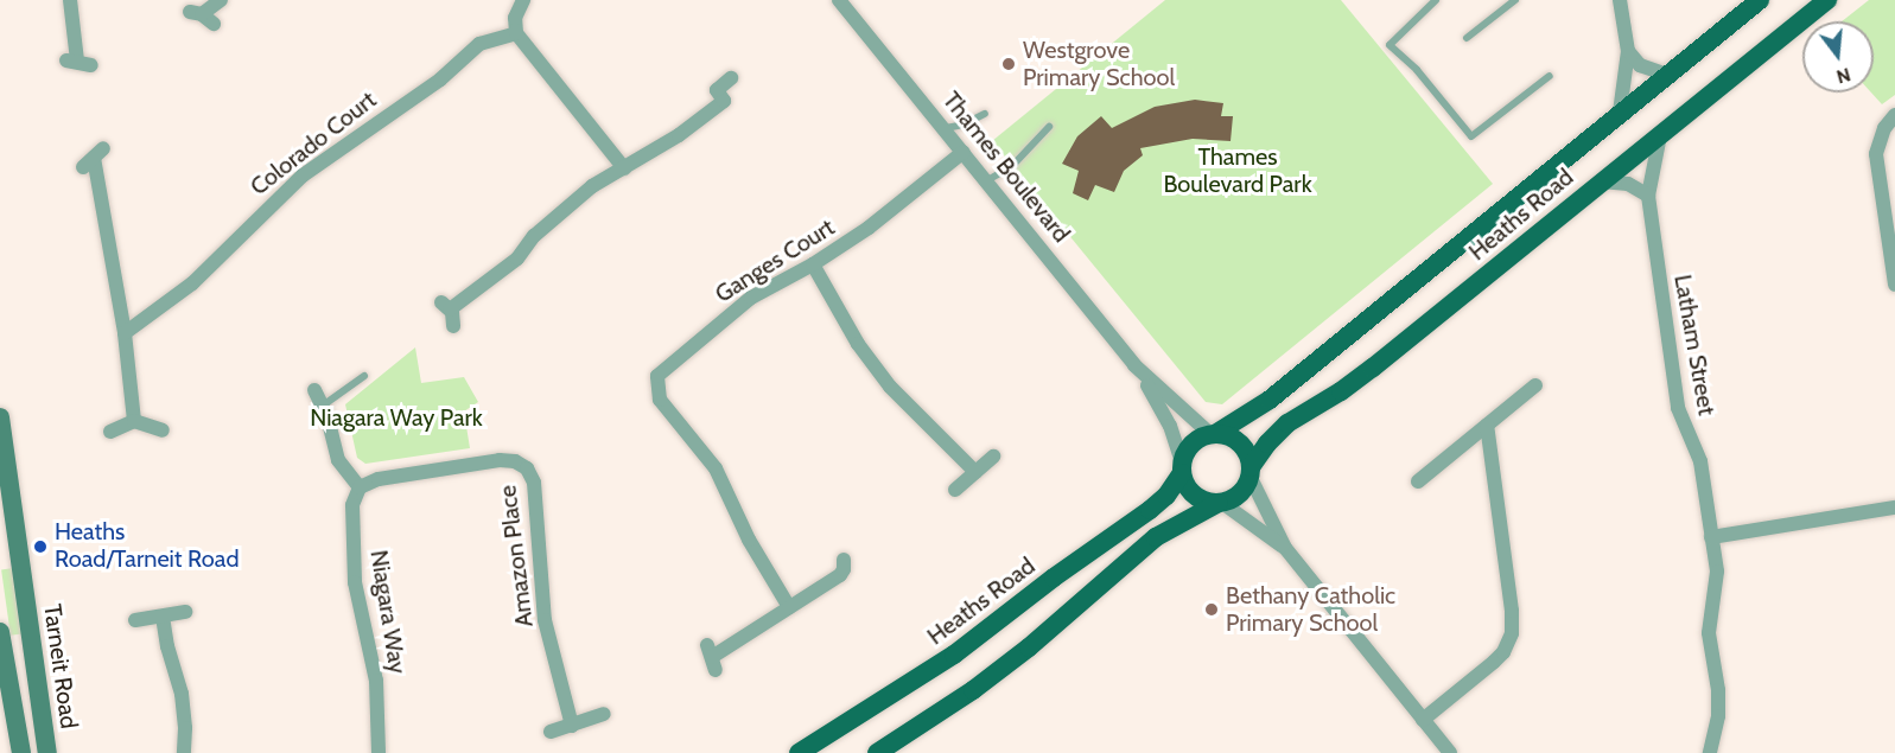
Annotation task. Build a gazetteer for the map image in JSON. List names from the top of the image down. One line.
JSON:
{"streets":{"main road":["Heaths Road","Tarneit Road"],"street":["Colorado Court","Thames Boulevard","Ganges Court","Latham Street","Amazon Place","Niagara Way"]},"crossings":[["Thames Boulevard","Heaths Road"],["Thames Boulevard","Ganges Court"],["Heaths Road","Latham Street"],["Amazon Place","Niagara Way"]],"parks":["Thames Boulevard Park","Niagara Way Park"],"places":["Westgrove Primary School","Heaths Road/Tarneit Road","Bethany Catholic Primary School"],"north":"bottom"}
